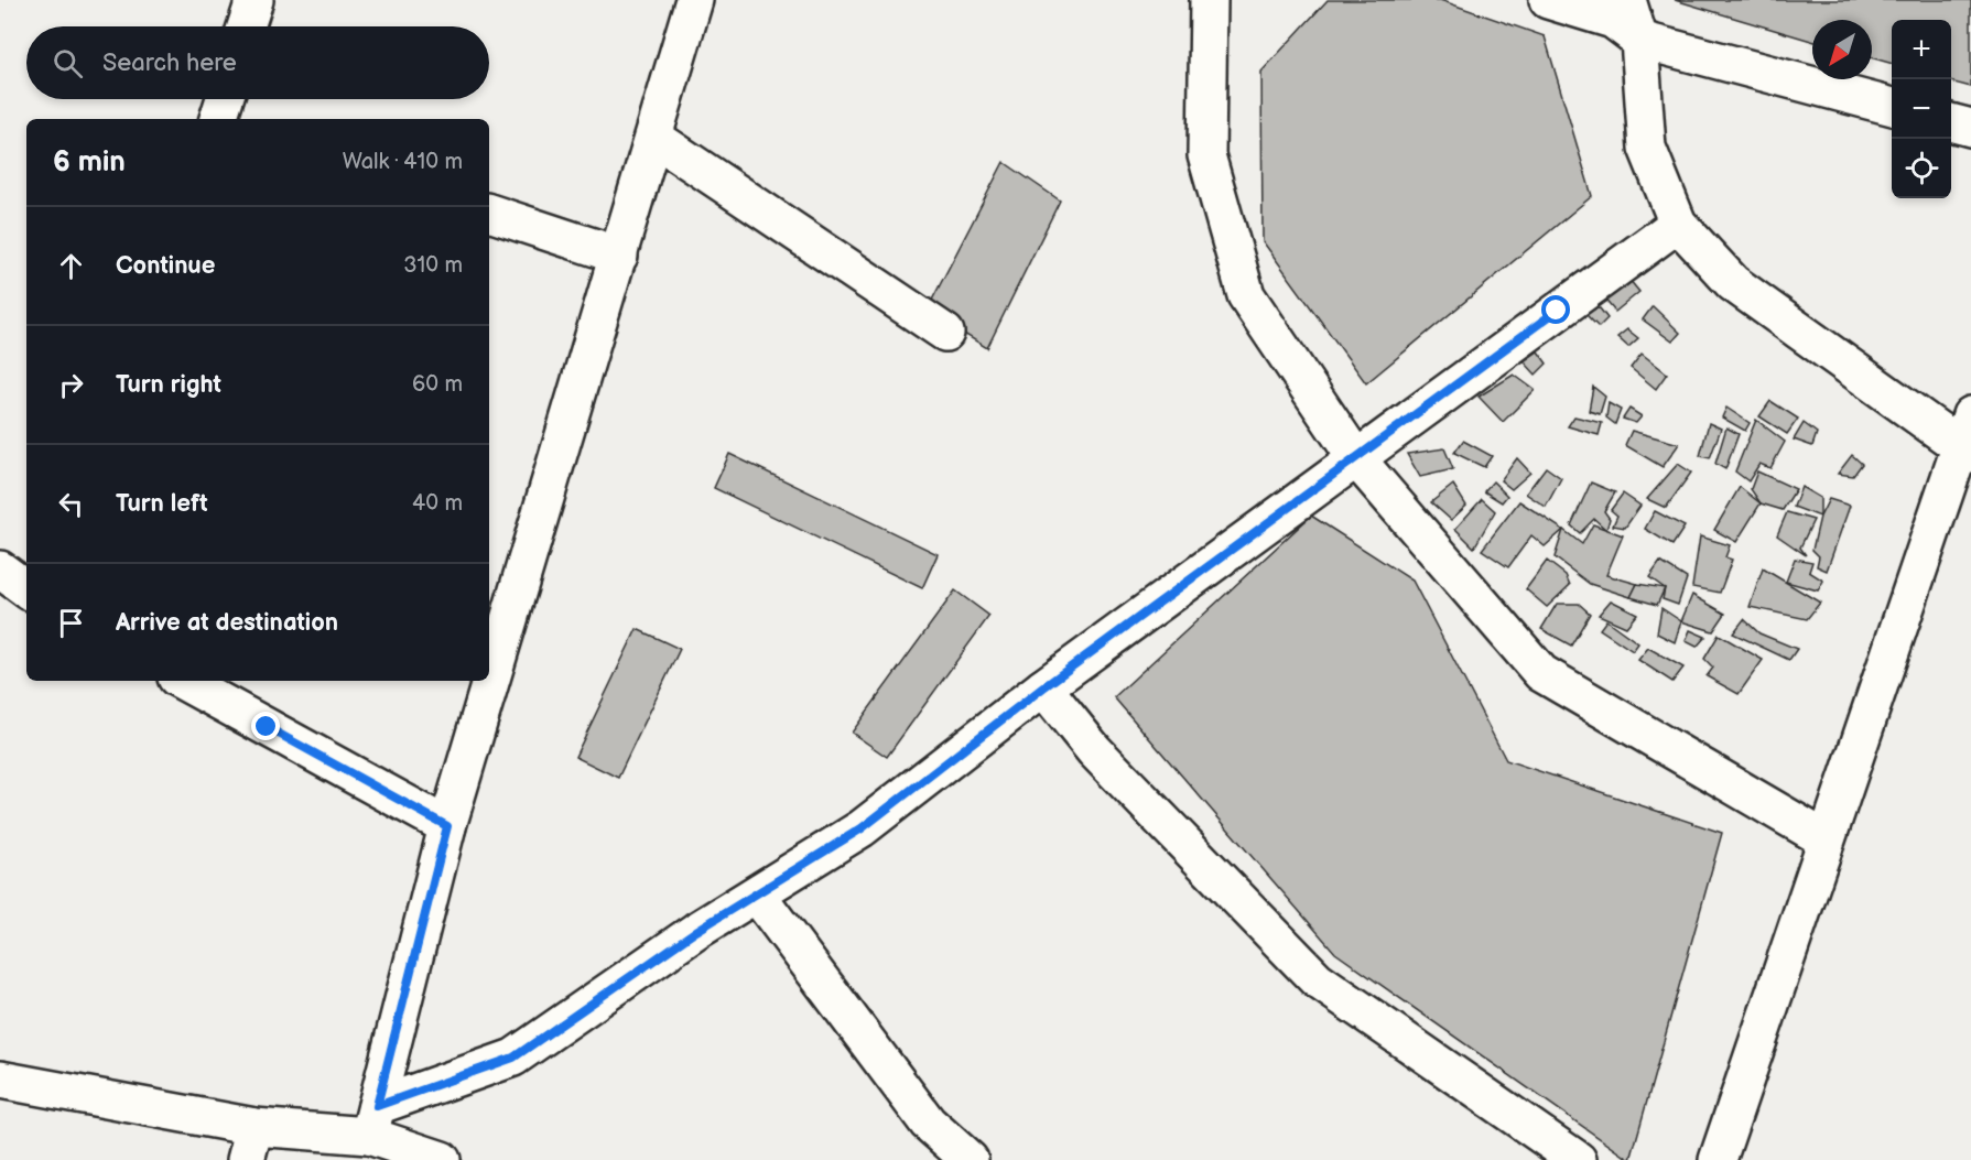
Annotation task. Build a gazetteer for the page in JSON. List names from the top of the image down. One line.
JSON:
{"north":"bottom left","page":{"map_buttons":["+","−"],"search":"Search here","heading":["6 min","Walk · 410 m"],"list":[["Continue","310 m"],["Turn right","60 m"],["Turn left","40 m"],"Arrive at destination"]}}
